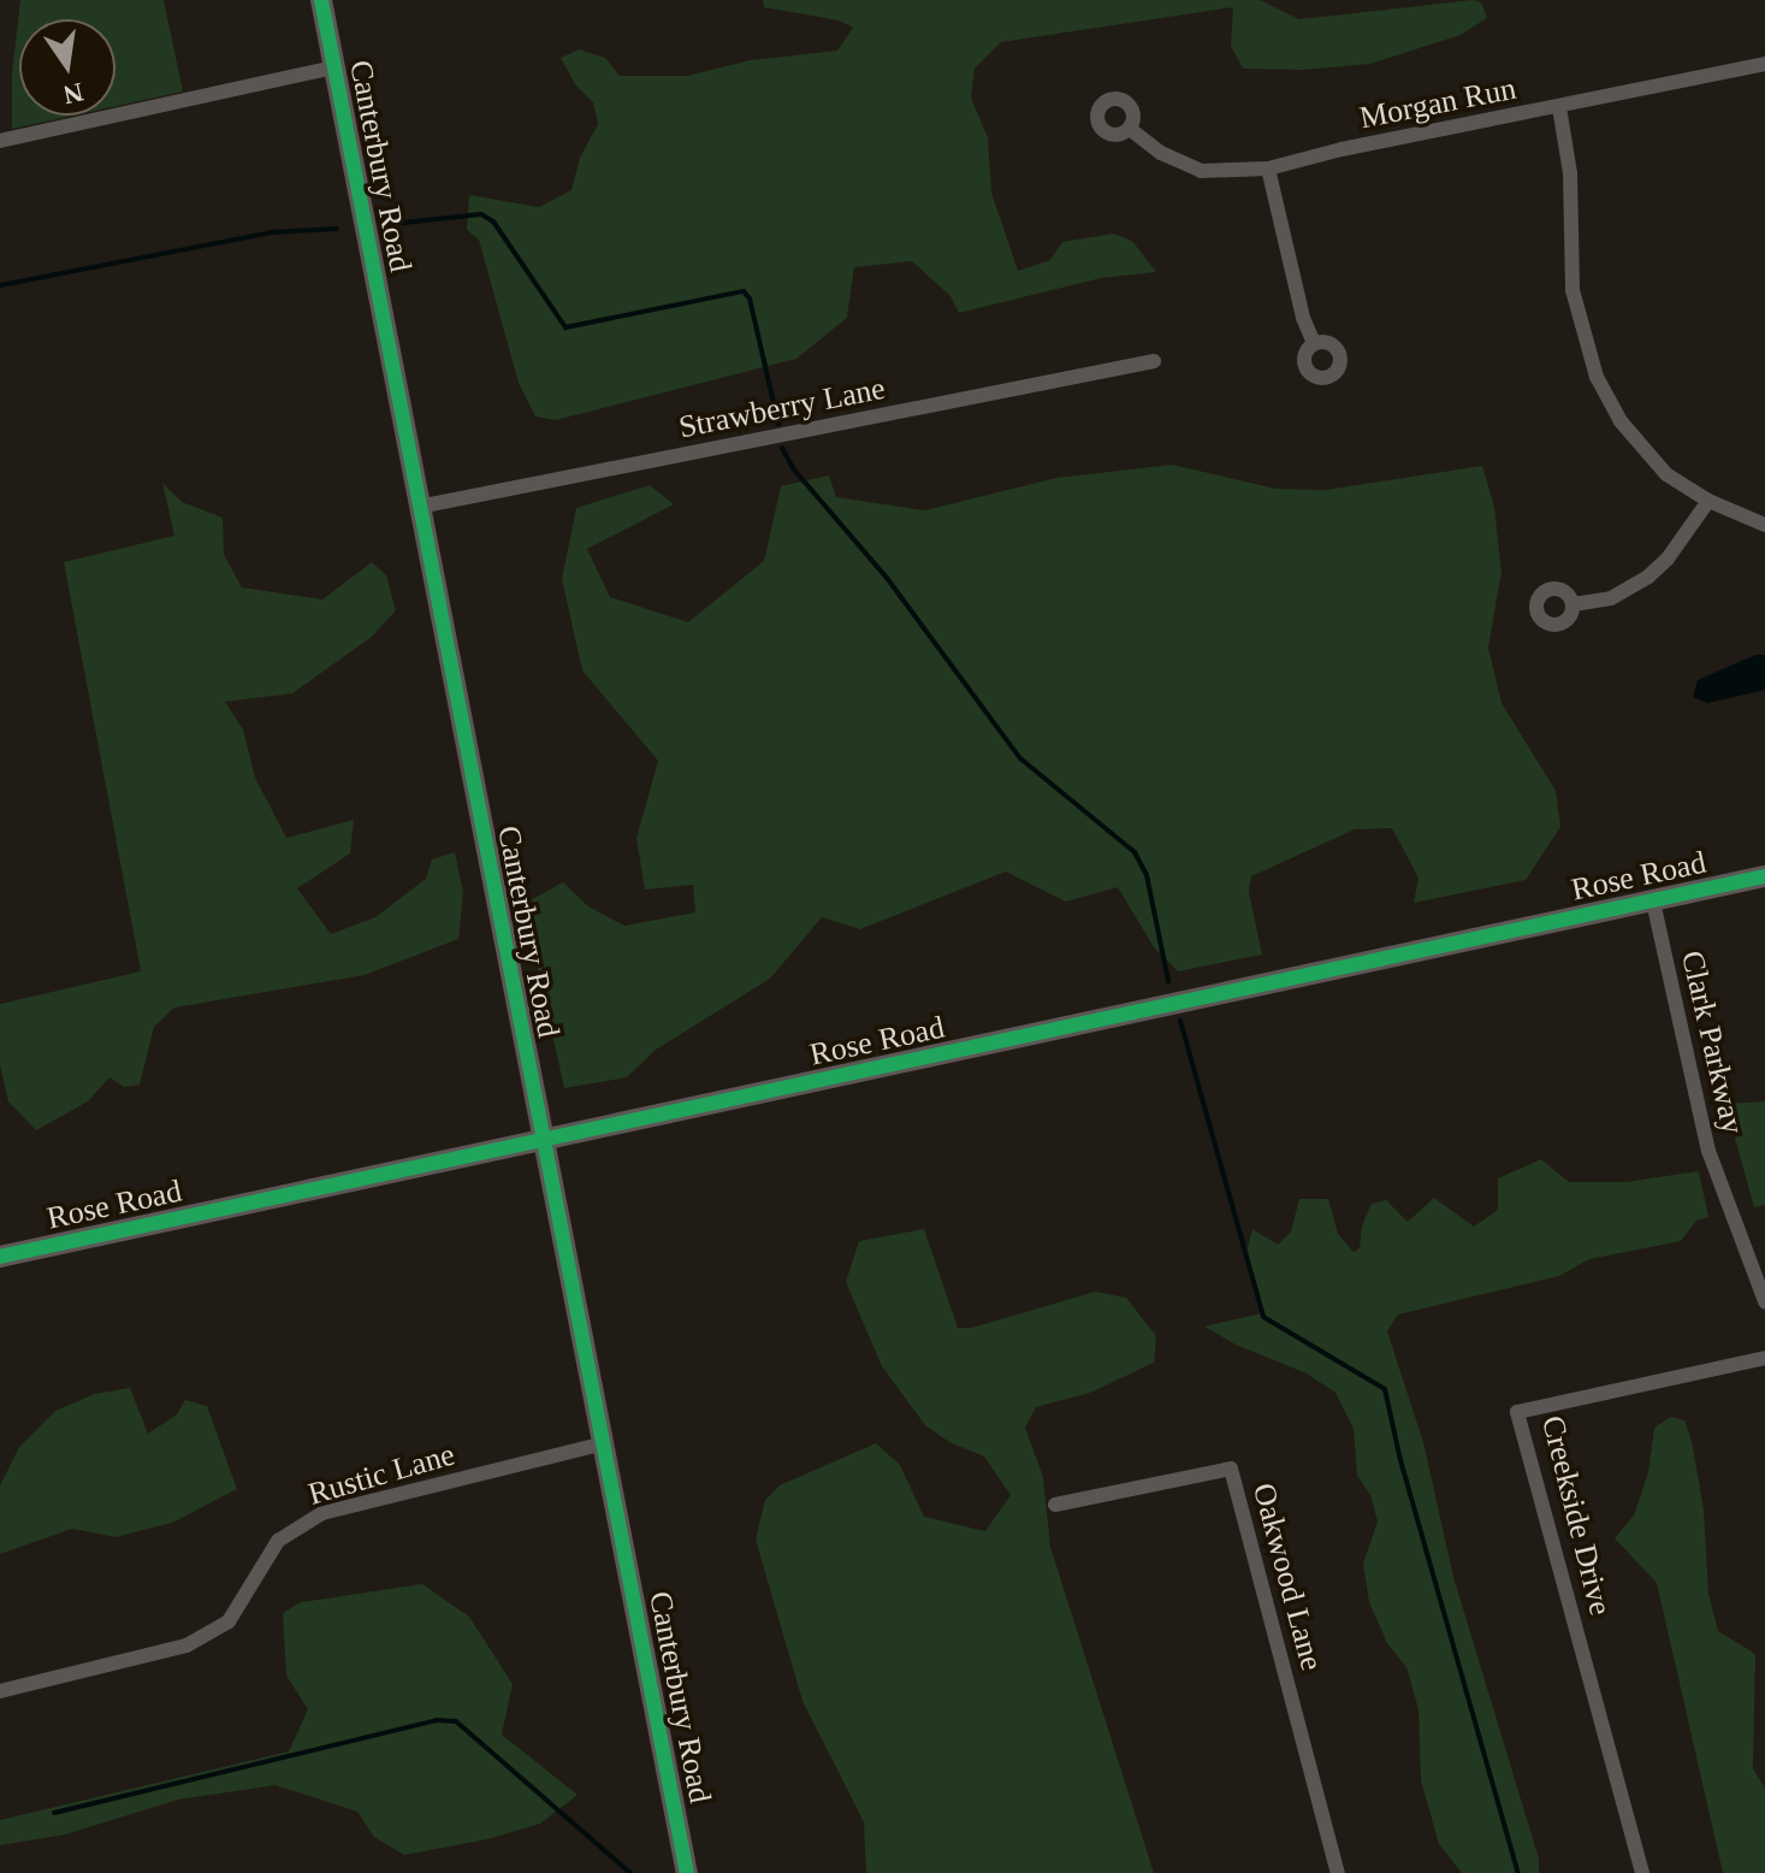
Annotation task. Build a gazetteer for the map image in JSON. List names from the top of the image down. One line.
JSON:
{"streets":{"street":["Morgan Run","Canterbury Road","Strawberry Lane","Rose Road","Clark Parkway","Rustic Lane","Creekside Drive","Oakwood Lane"]},"crossings":[["Canterbury Road","Strawberry Lane"],["Canterbury Road","Rose Road"],["Canterbury Road","Rustic Lane"],["Rose Road","Clark Parkway"]],"north":"bottom"}
